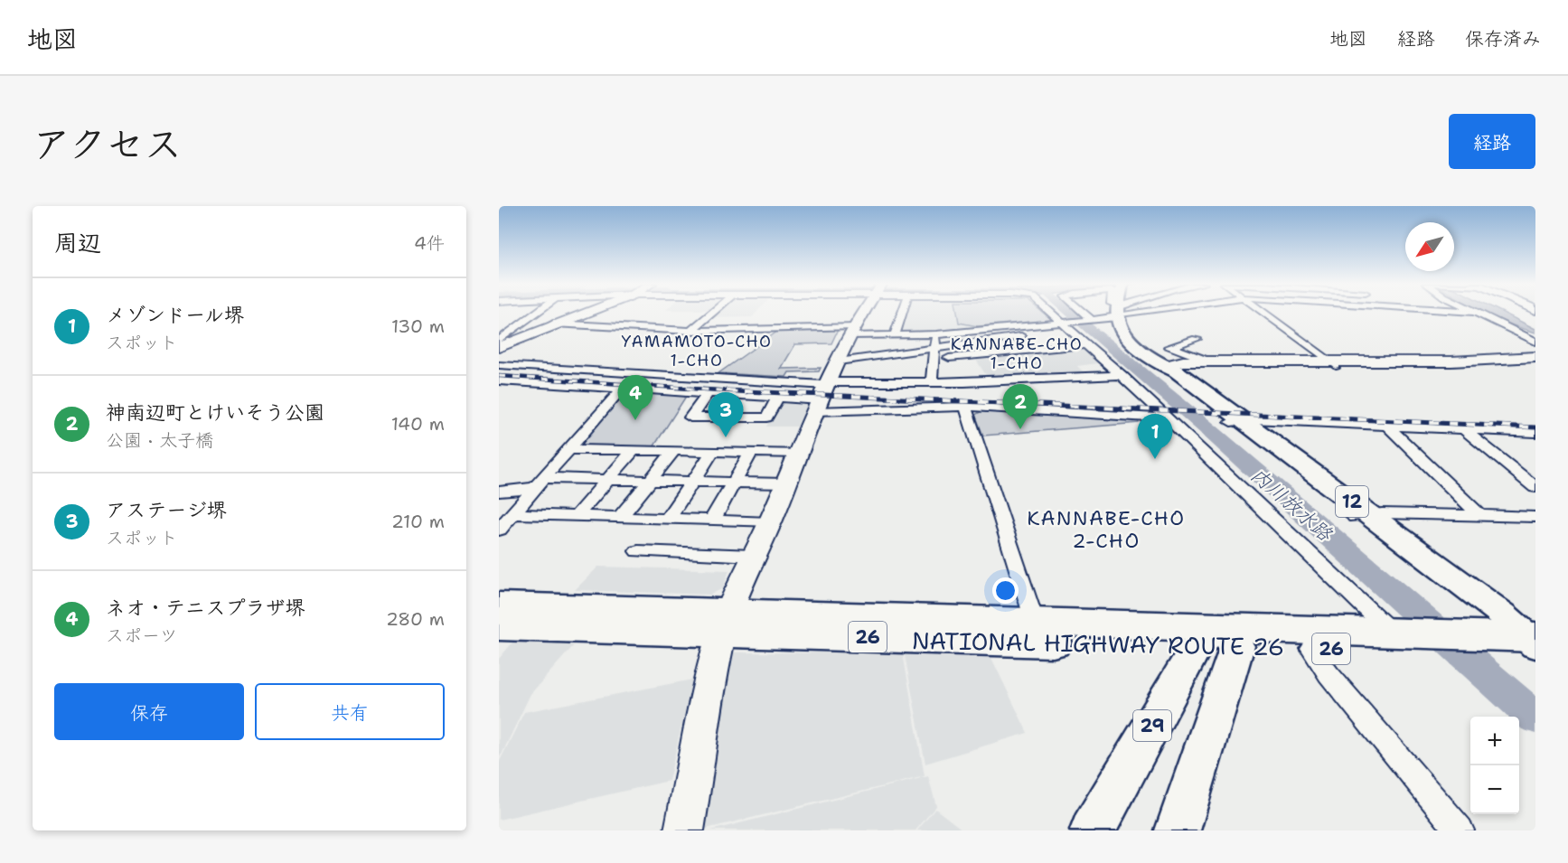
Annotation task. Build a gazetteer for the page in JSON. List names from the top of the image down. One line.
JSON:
{"streets":{"highway":["26","NATIONAL HIGHWAY ROUTE 26"],"main road":["12","29"]},"crossings":[["12","NATIONAL HIGHWAY ROUTE 26"],["NATIONAL HIGHWAY ROUTE 26","29"]],"districts":["YAMAMOTO-CHO 1-CHO","KANNABE-CHO 1-CHO","KANNABE-CHO 2-CHO"],"water":["内川放水路"],"north":"bottom left","page":{"header":"地図","nav":["地図","経路","保存済み"],"title":"アクセス","buttons":["経路",["保存","共有"]],"heading":["周辺","4件"],"list":[{"mark":"1","name":"メゾンドール堺","note":"スポット","value":"130 m"},{"mark":"2","name":"神南辺町とけいそう公園","note":"公園 · 太子橋","value":"140 m"},{"mark":"3","name":"アステージ堺","note":"スポット","value":"210 m"},{"mark":"4","name":"ネオ・テニスプラザ堺","note":"スポーツ","value":"280 m"}],"pins":["4","2","3","1"],"map_buttons":["+","−"]}}
